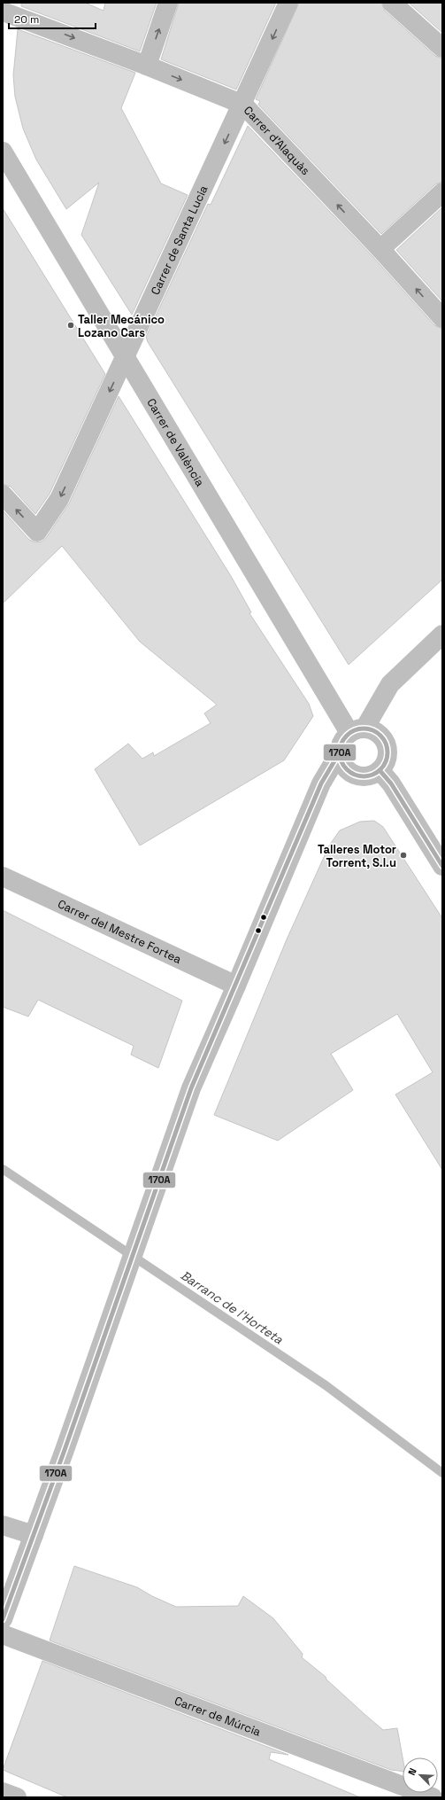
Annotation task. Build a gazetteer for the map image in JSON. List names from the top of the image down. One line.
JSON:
{"streets":{"street":["Carrer d'Alaquàs","Carrer de Santa Lucia","Carrer de València","Carrer del Mestre Fortea","Carrer de Múrcia"]},"crossings":[["Carrer d'Alaquàs","Carrer de Santa Lucia"],["Carrer de Santa Lucia","Carrer de València"]],"one_way":["Carrer de Santa Lucia"],"water":["Barranc de l'Horteta"],"places":["Taller Mecánico Lozano Cars","Talleres Motor Torrent, S.l.u"],"lines":["transit line 170A"],"scale_bar":"20 m","north":"top left"}
